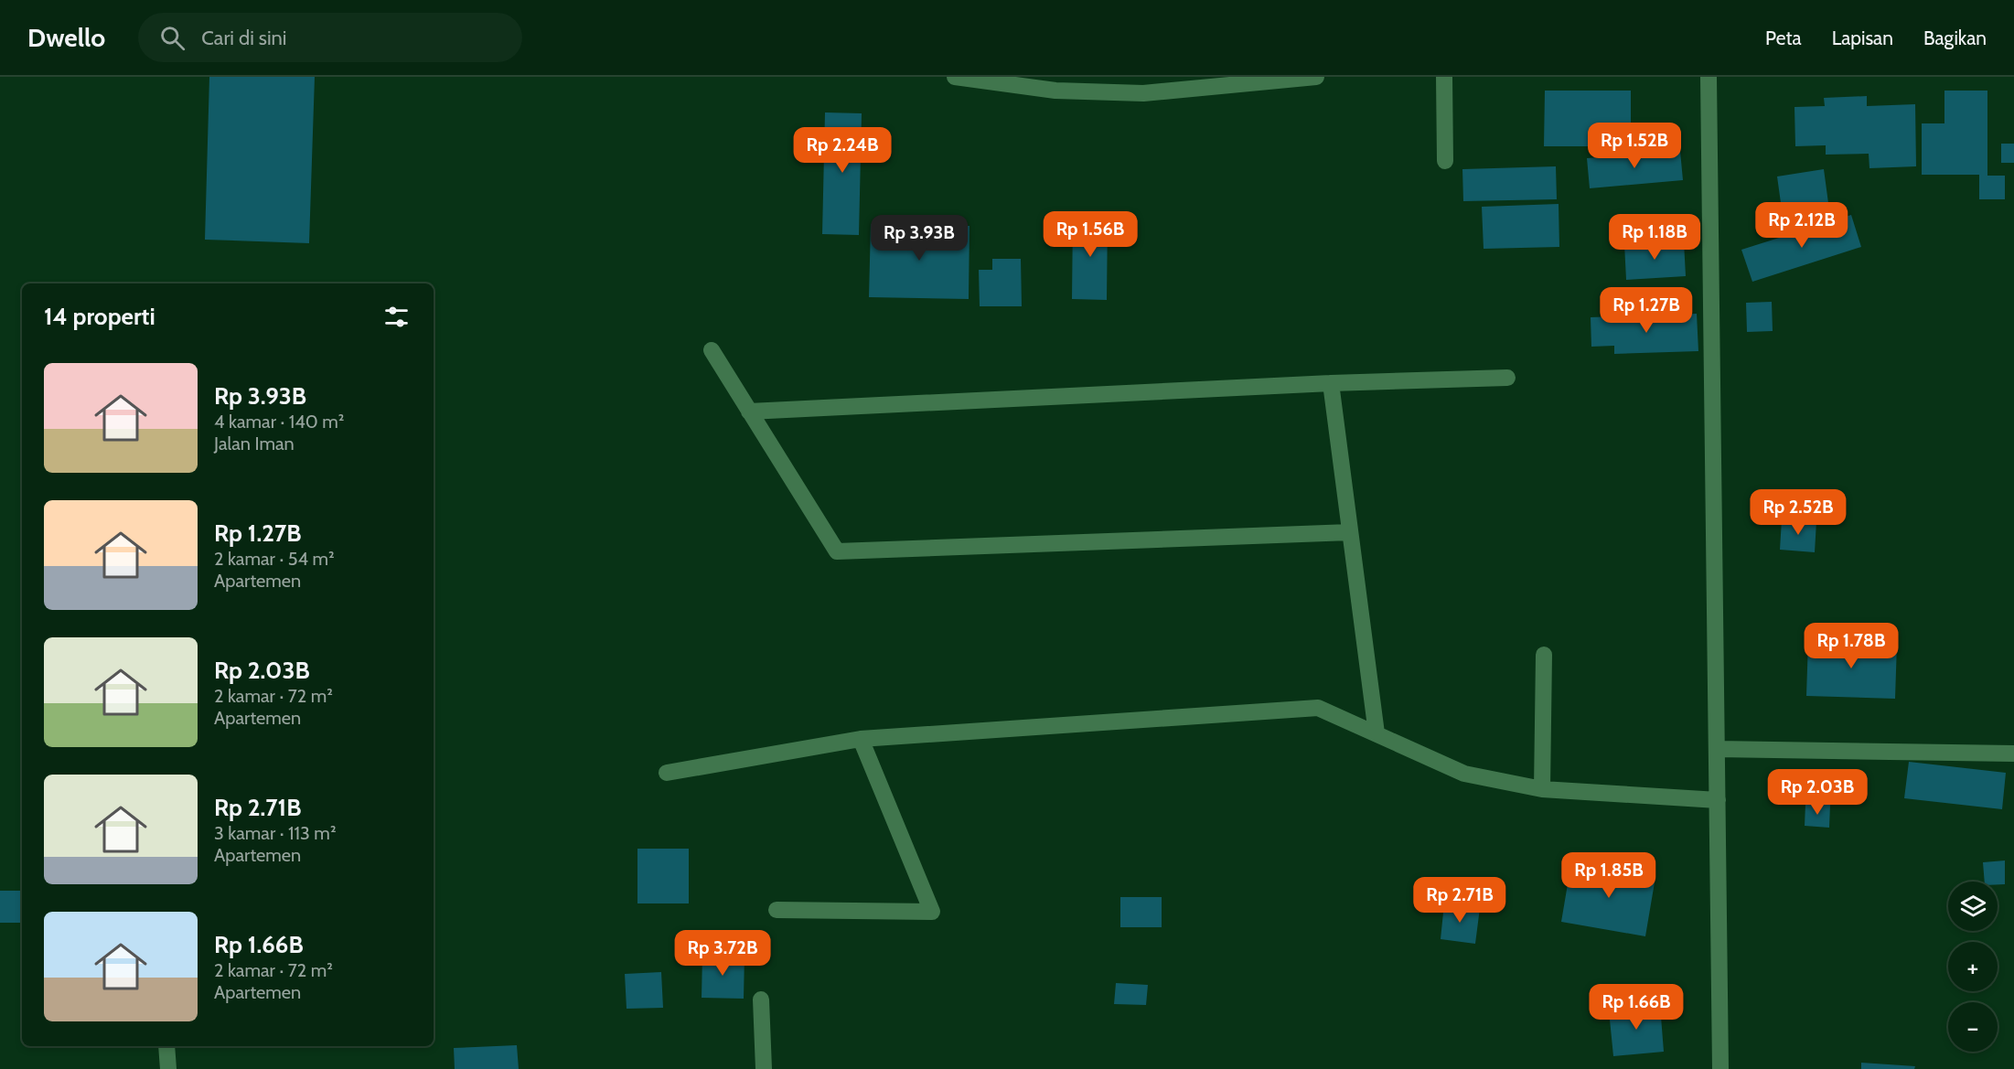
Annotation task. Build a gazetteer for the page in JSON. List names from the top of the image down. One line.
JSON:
{"page":{"header":"Dwello","search":"Cari di sini","nav":["Peta","Lapisan","Bagikan"],"price":["Rp 1.52B","Rp 2.24B","Rp 2.12B","Rp 1.56B","Rp 1.18B","Rp 3.93B","Rp 1.27B","Rp 2.52B","Rp 1.78B","Rp 2.03B","Rp 1.85B","Rp 2.71B","Rp 3.72B","Rp 1.66B"],"heading":"14 properti","list":[{"name":"Rp 3.93B","note":"4 kamar · 140 m² · Jalan Iman"},{"name":"Rp 1.27B","note":"2 kamar · 54 m² · Apartemen"},{"name":"Rp 2.03B","note":"2 kamar · 72 m² · Apartemen"},{"name":"Rp 2.71B","note":"3 kamar · 113 m² · Apartemen"},{"name":"Rp 1.66B","note":"2 kamar · 72 m² · Apartemen"}],"map_buttons":["+","−"]}}
